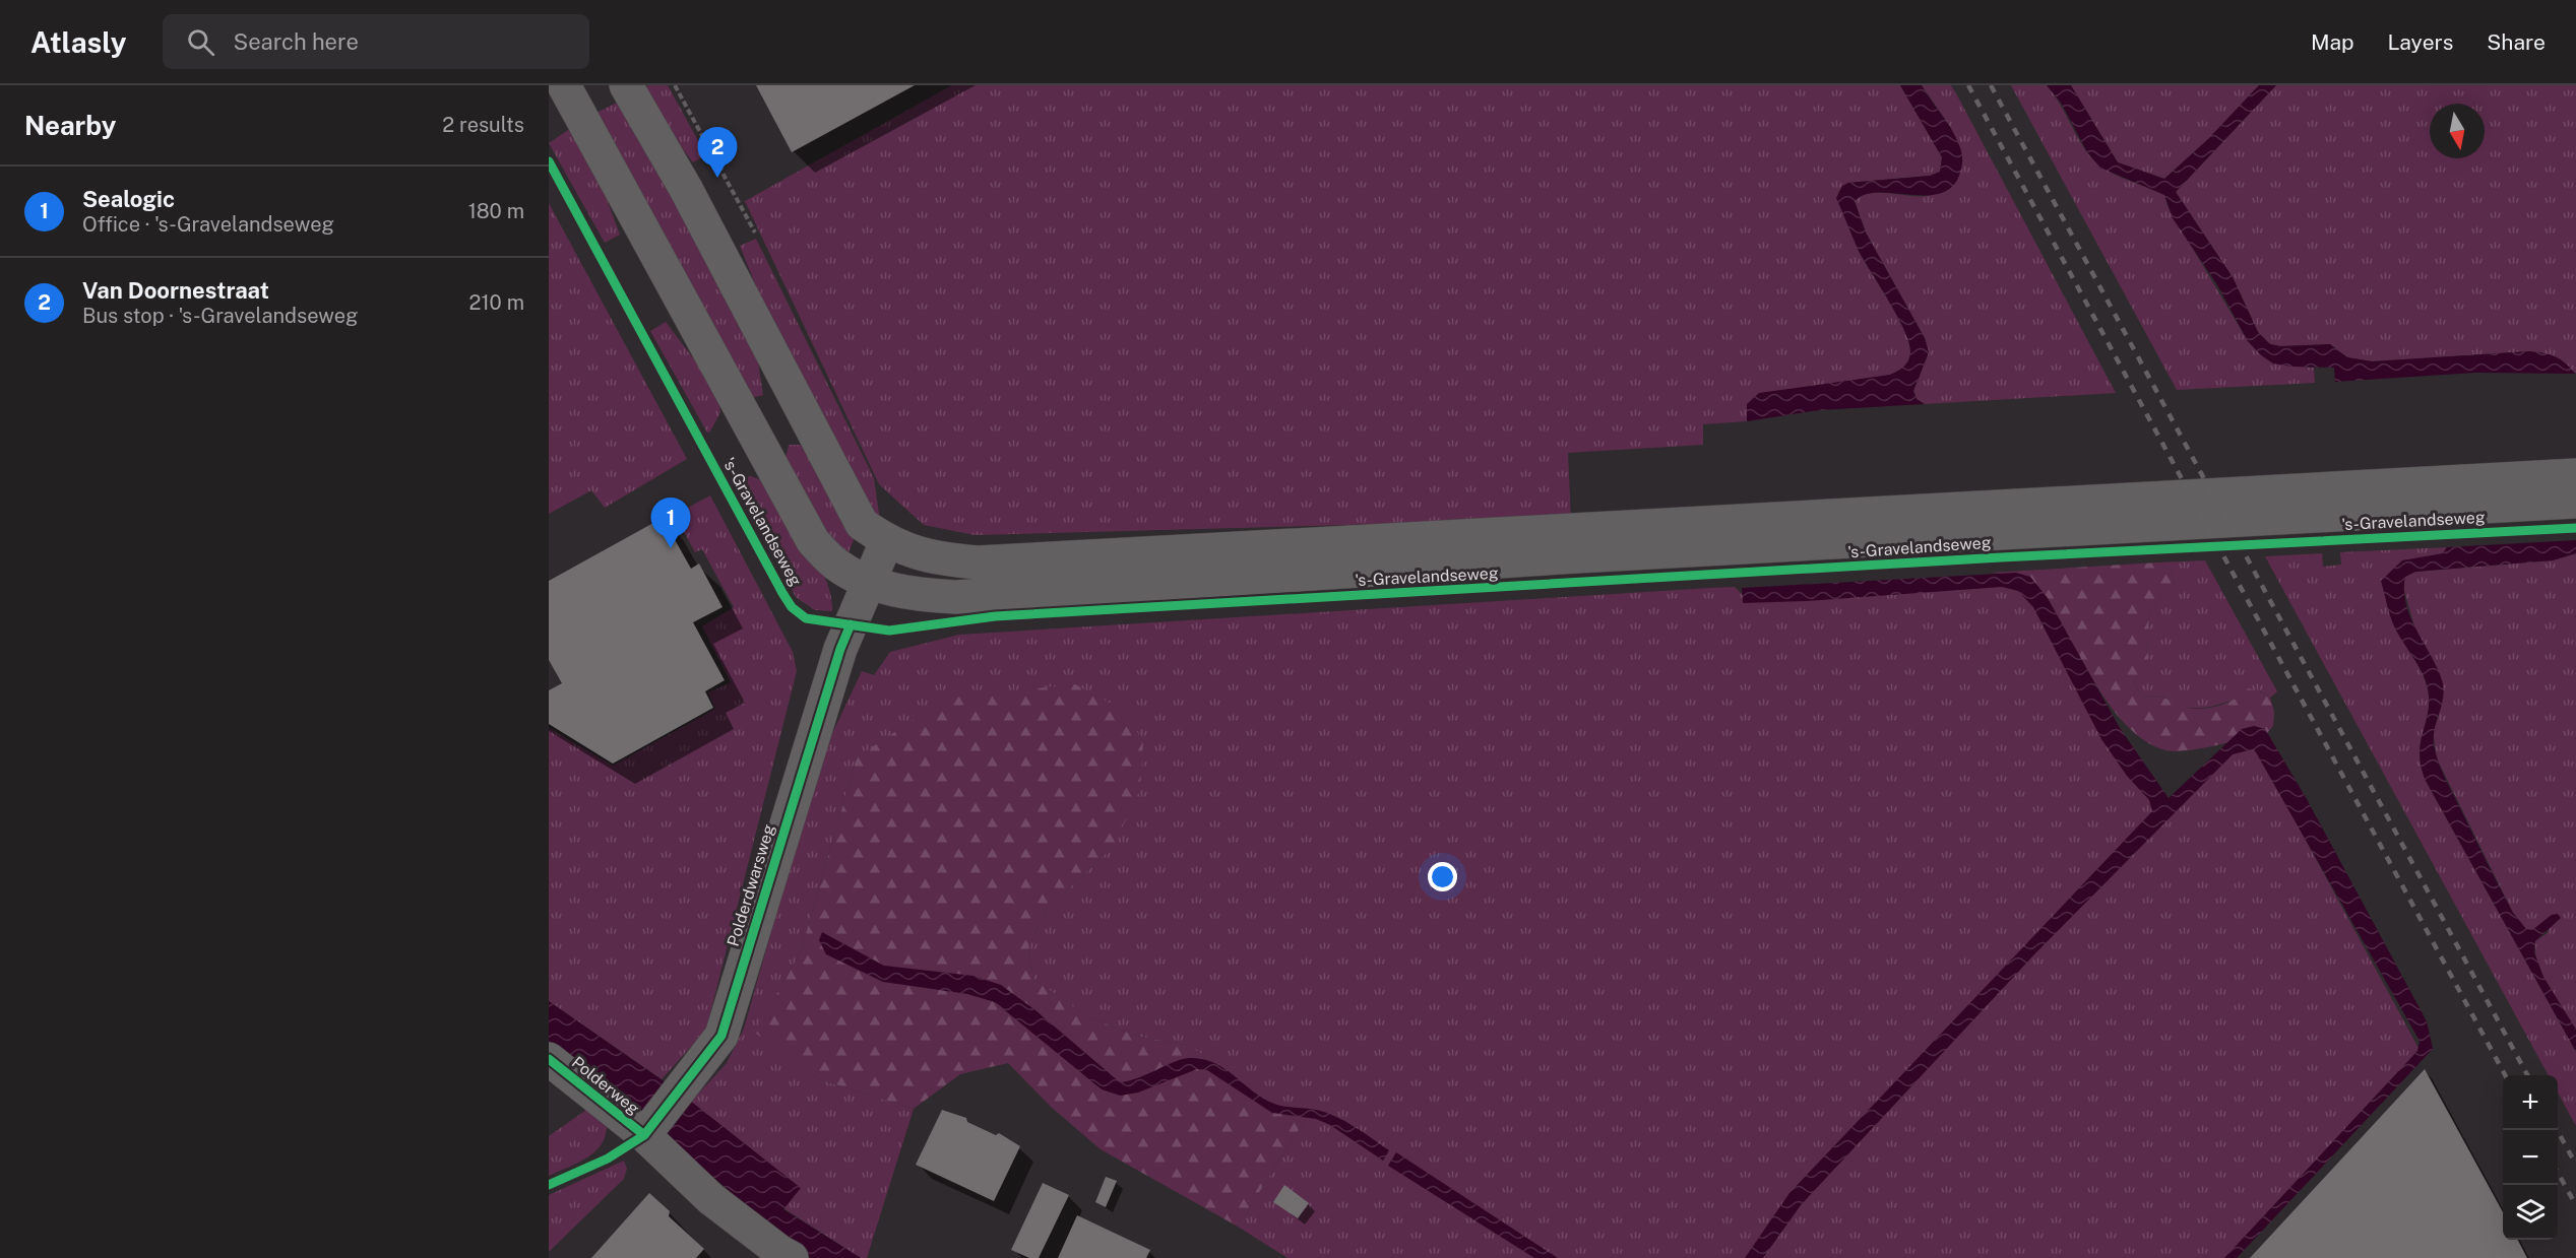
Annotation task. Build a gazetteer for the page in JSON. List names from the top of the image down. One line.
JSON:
{"streets":{"main road":["'s-Gravelandseweg","Polderdwarsweg","Polderweg"]},"crossings":[["'s-Gravelandseweg","Polderdwarsweg"],["Polderdwarsweg","Polderweg"]],"north":"bottom","page":{"header":"Atlasly","search":"Search here","nav":["Map","Layers","Share"],"heading":["Nearby","2 results"],"pins":["2","1"],"list":[{"mark":"1","name":"Sealogic","note":"Office · 's-Gravelandseweg","value":"180 m"},{"mark":"2","name":"Van Doornestraat","note":"Bus stop · 's-Gravelandseweg","value":"210 m"}],"map_buttons":["+","−"]}}
